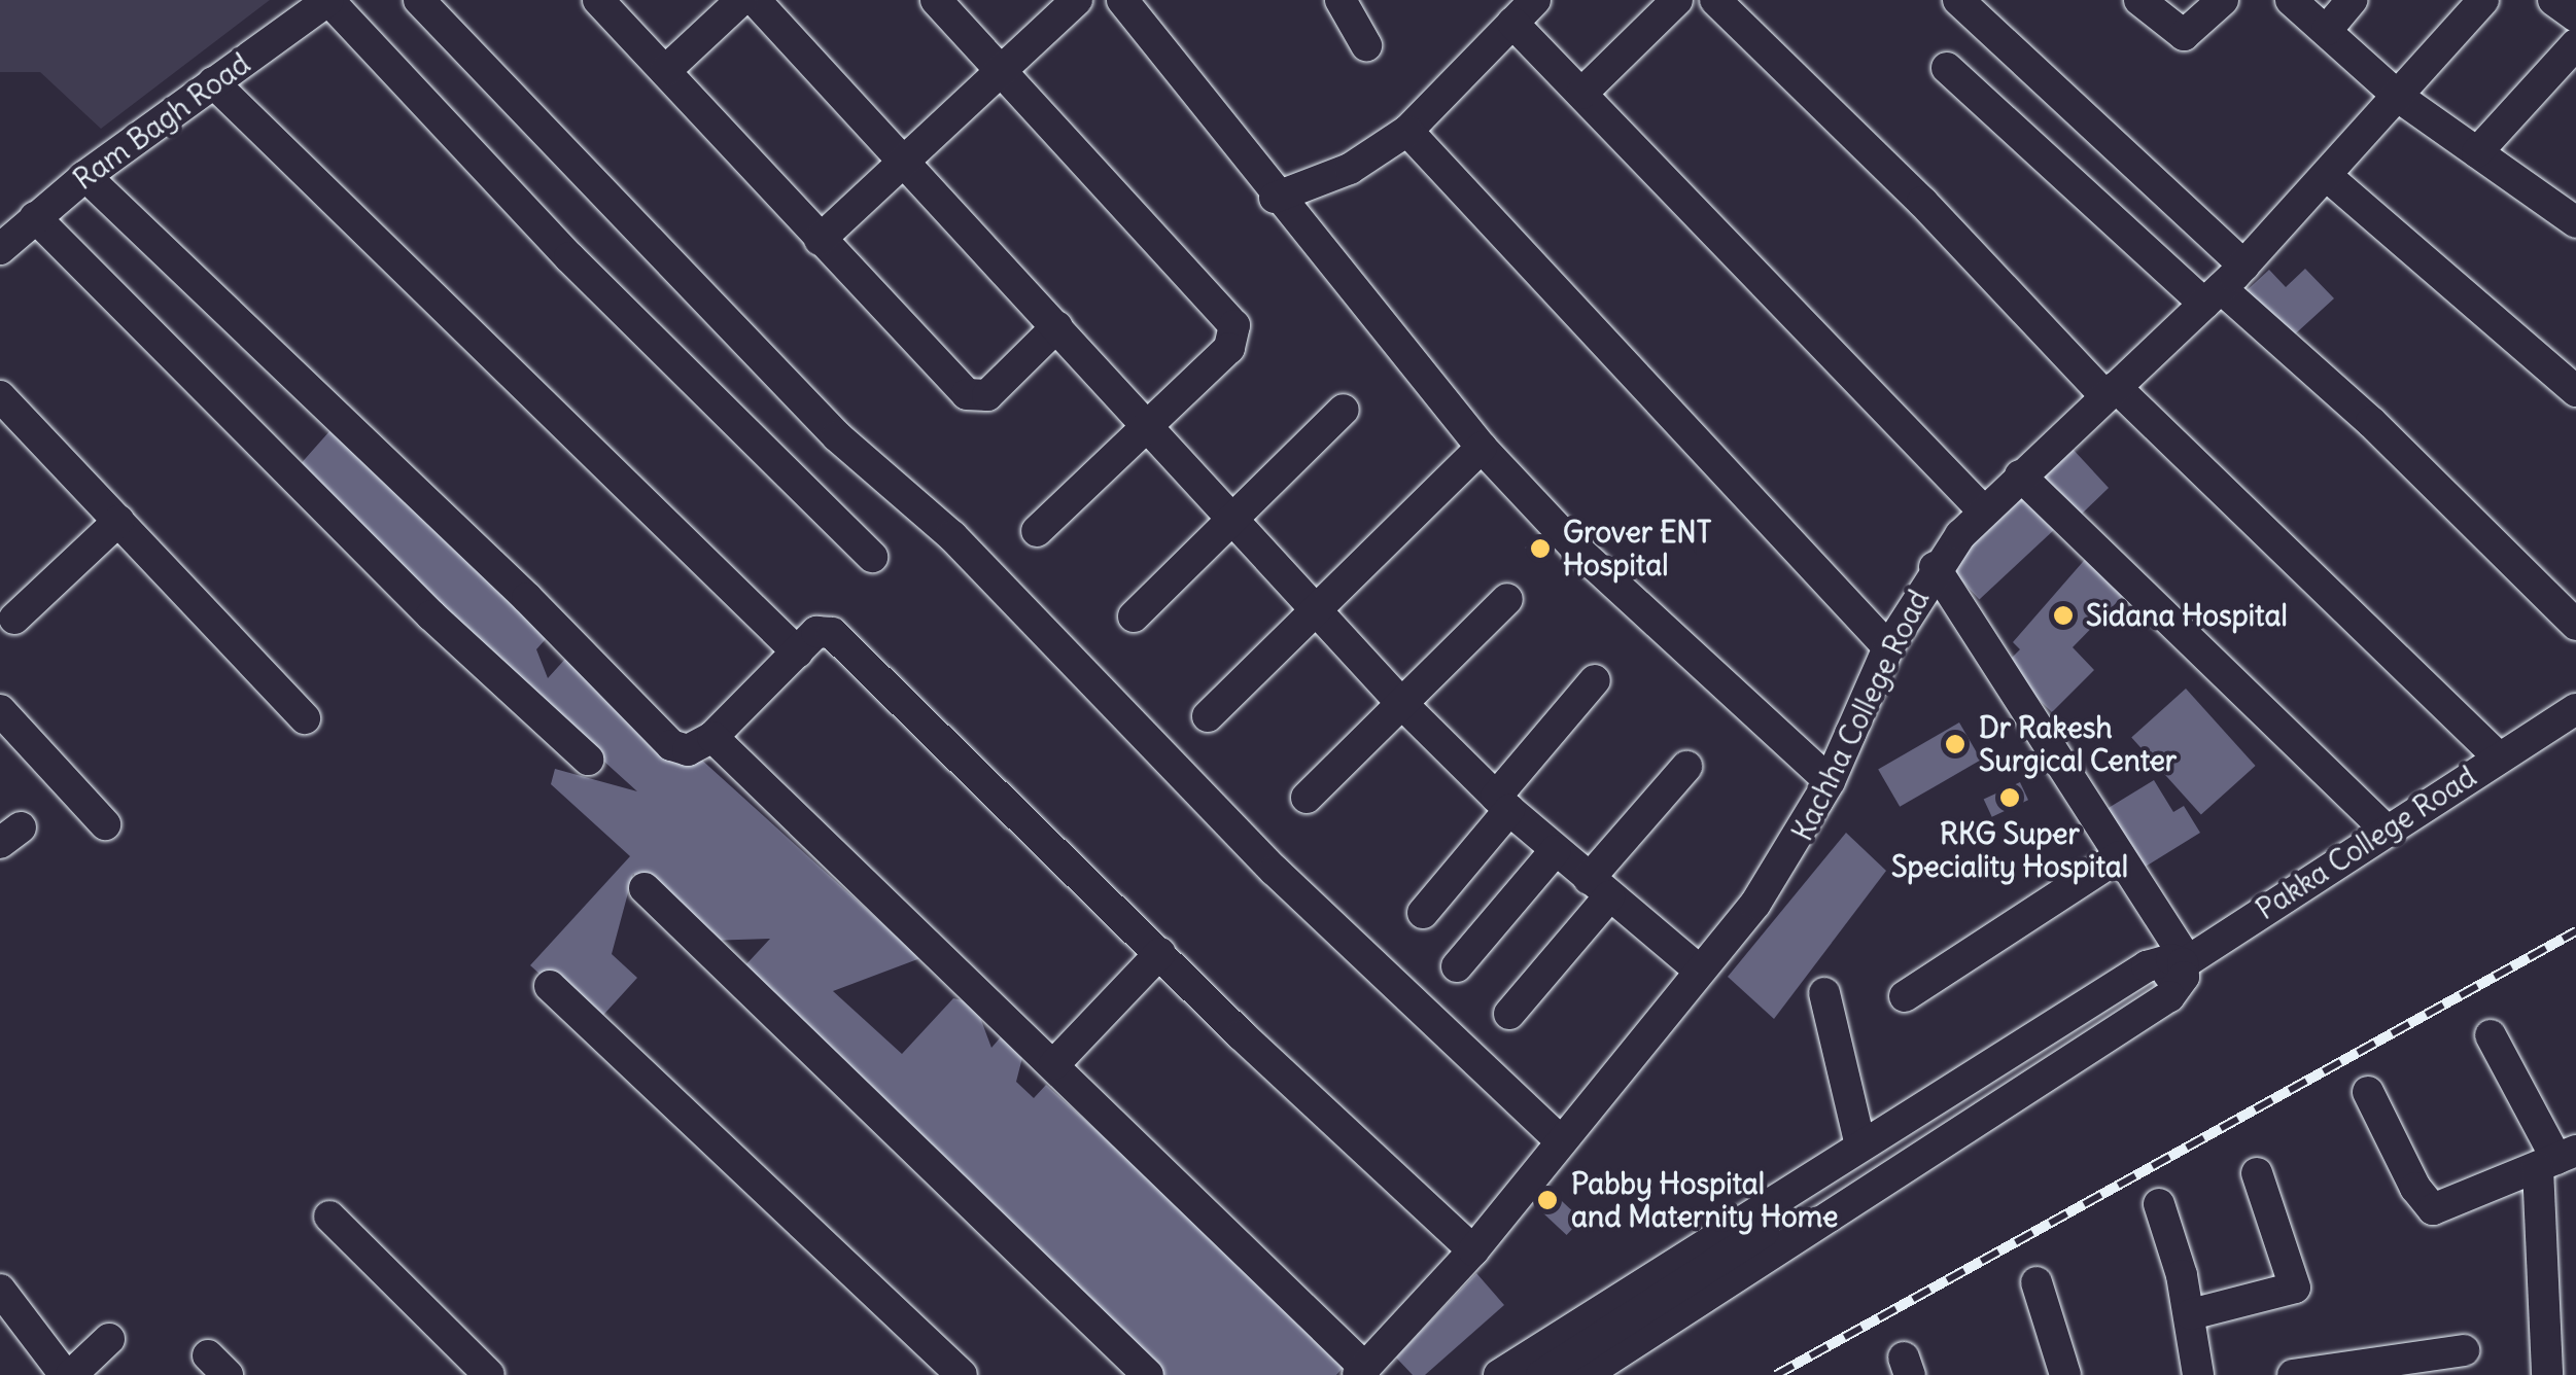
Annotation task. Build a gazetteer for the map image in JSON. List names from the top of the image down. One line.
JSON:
{"streets":{"street":["Ram Bagh Road","Kachha College Road","Pakka College Road"]},"places":["Grover ENT Hospital","Sidana Hospital","Dr Rakesh Surgical Center","RKG Super Speciality Hospital","Pabby Hospital and Maternity Home"]}
